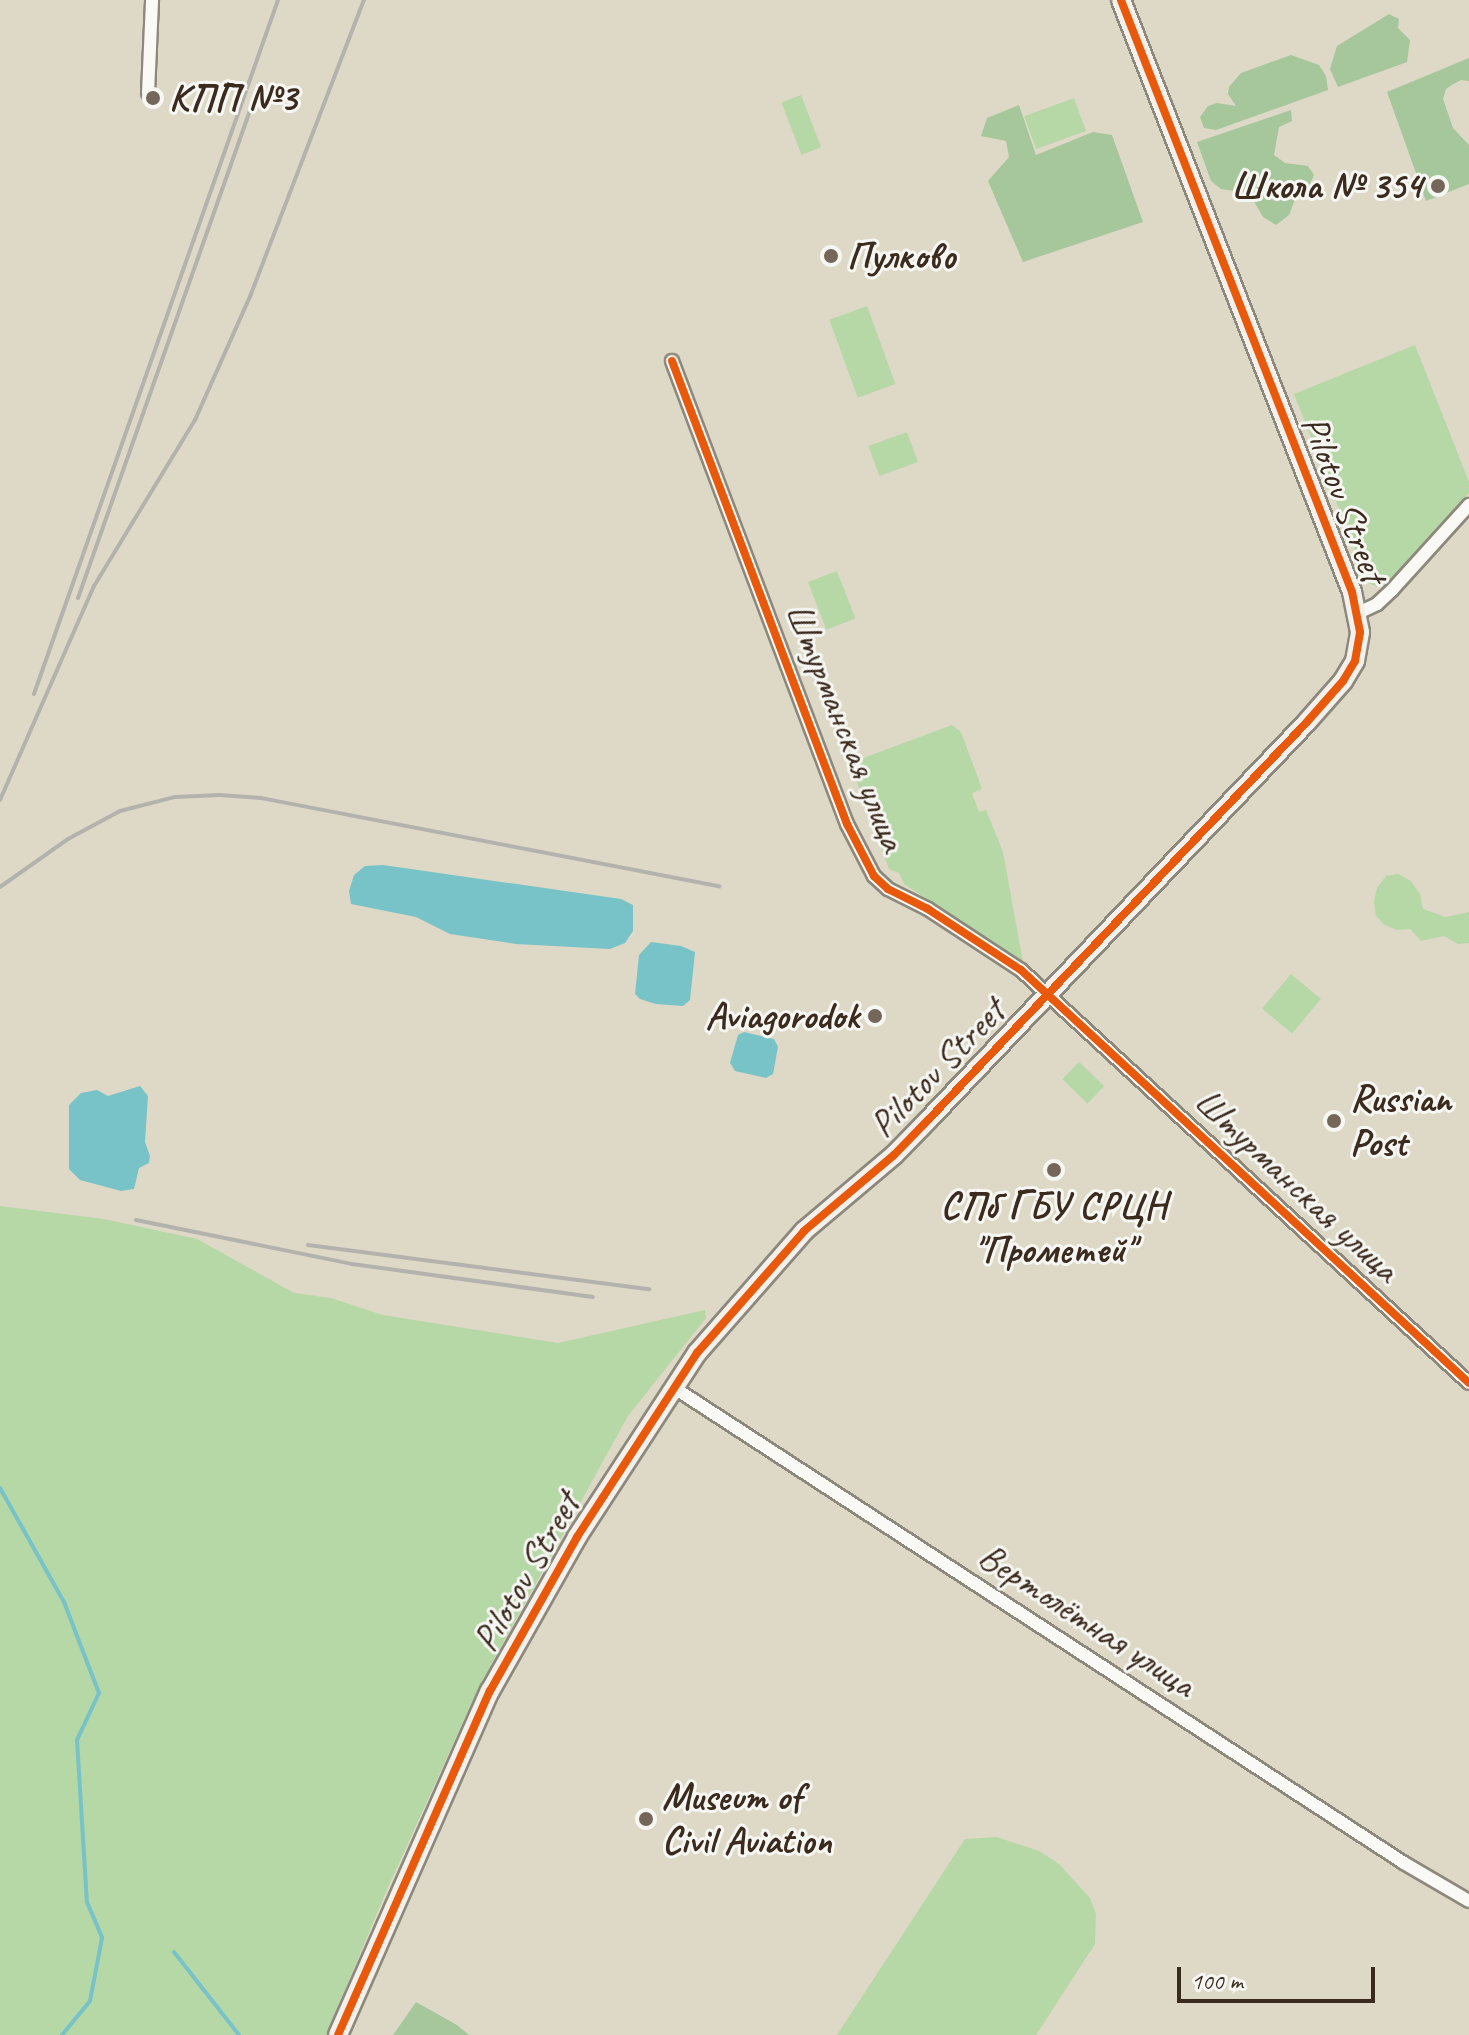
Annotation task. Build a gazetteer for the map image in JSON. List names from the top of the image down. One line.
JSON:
{"streets":{"street":["Pilotov Street","Штурманская улица","Вертолётная улица"]},"crossings":[["Pilotov Street","Штурманская улица"],["Pilotov Street","Вертолётная улица"]],"places":["КПП №3","Школа № 354","Пулково","Aviagorodok","Russian Post","СПб ГБУ СРЦН \"Прометей\"","Museum of Civil Aviation"],"scale_bar":"100 m"}
